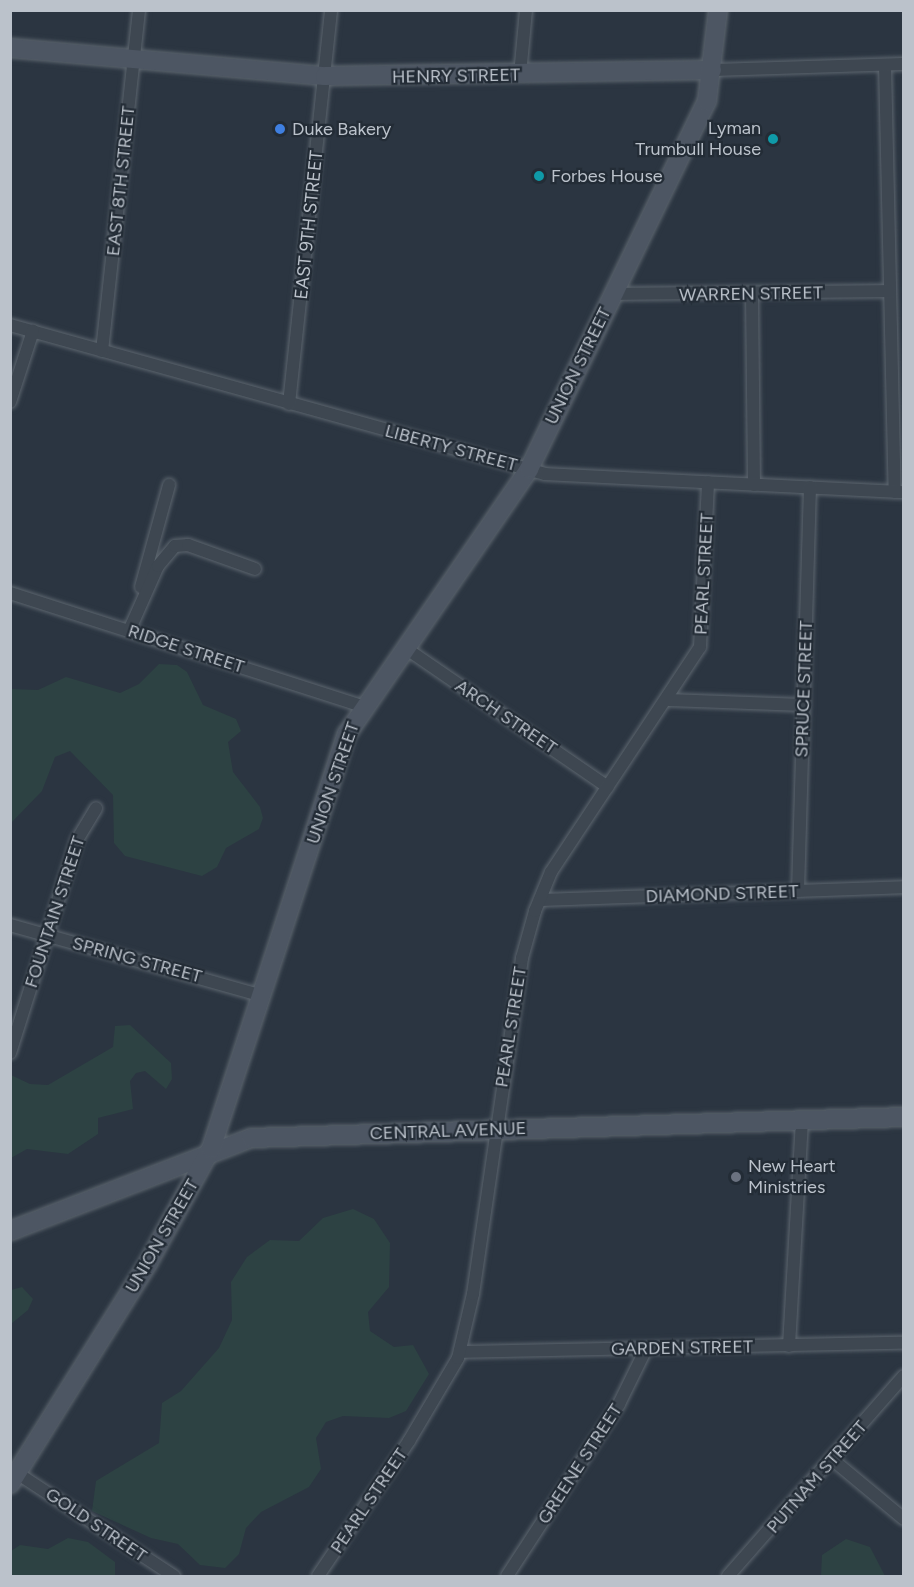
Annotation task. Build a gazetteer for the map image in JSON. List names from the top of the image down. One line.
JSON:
{"streets":{"street":["HENRY STREET","EAST 8TH STREET","EAST 9TH STREET","WARREN STREET","UNION STREET","LIBERTY STREET","PEARL STREET","RIDGE STREET","SPRUCE STREET","ARCH STREET","DIAMOND STREET","FOUNTAIN STREET","SPRING STREET","CENTRAL AVENUE","GARDEN STREET","GREENE STREET","PUTNAM STREET","GOLD STREET"]},"crossings":[["HENRY STREET","EAST 8TH STREET"],["HENRY STREET","EAST 9TH STREET"],["HENRY STREET","UNION STREET"],["EAST 8TH STREET","LIBERTY STREET"],["EAST 9TH STREET","LIBERTY STREET"],["WARREN STREET","UNION STREET"],["UNION STREET","LIBERTY STREET"],["UNION STREET","RIDGE STREET"],["UNION STREET","ARCH STREET"],["UNION STREET","SPRING STREET"],["UNION STREET","CENTRAL AVENUE"],["UNION STREET","GOLD STREET"],["LIBERTY STREET","PEARL STREET"],["LIBERTY STREET","SPRUCE STREET"],["PEARL STREET","ARCH STREET"],["PEARL STREET","DIAMOND STREET"],["PEARL STREET","CENTRAL AVENUE"],["PEARL STREET","GARDEN STREET"],["SPRUCE STREET","DIAMOND STREET"],["FOUNTAIN STREET","SPRING STREET"],["GARDEN STREET","GREENE STREET"]],"places":["Duke Bakery","Lyman Trumbull House","Forbes House","New Heart Ministries"]}
